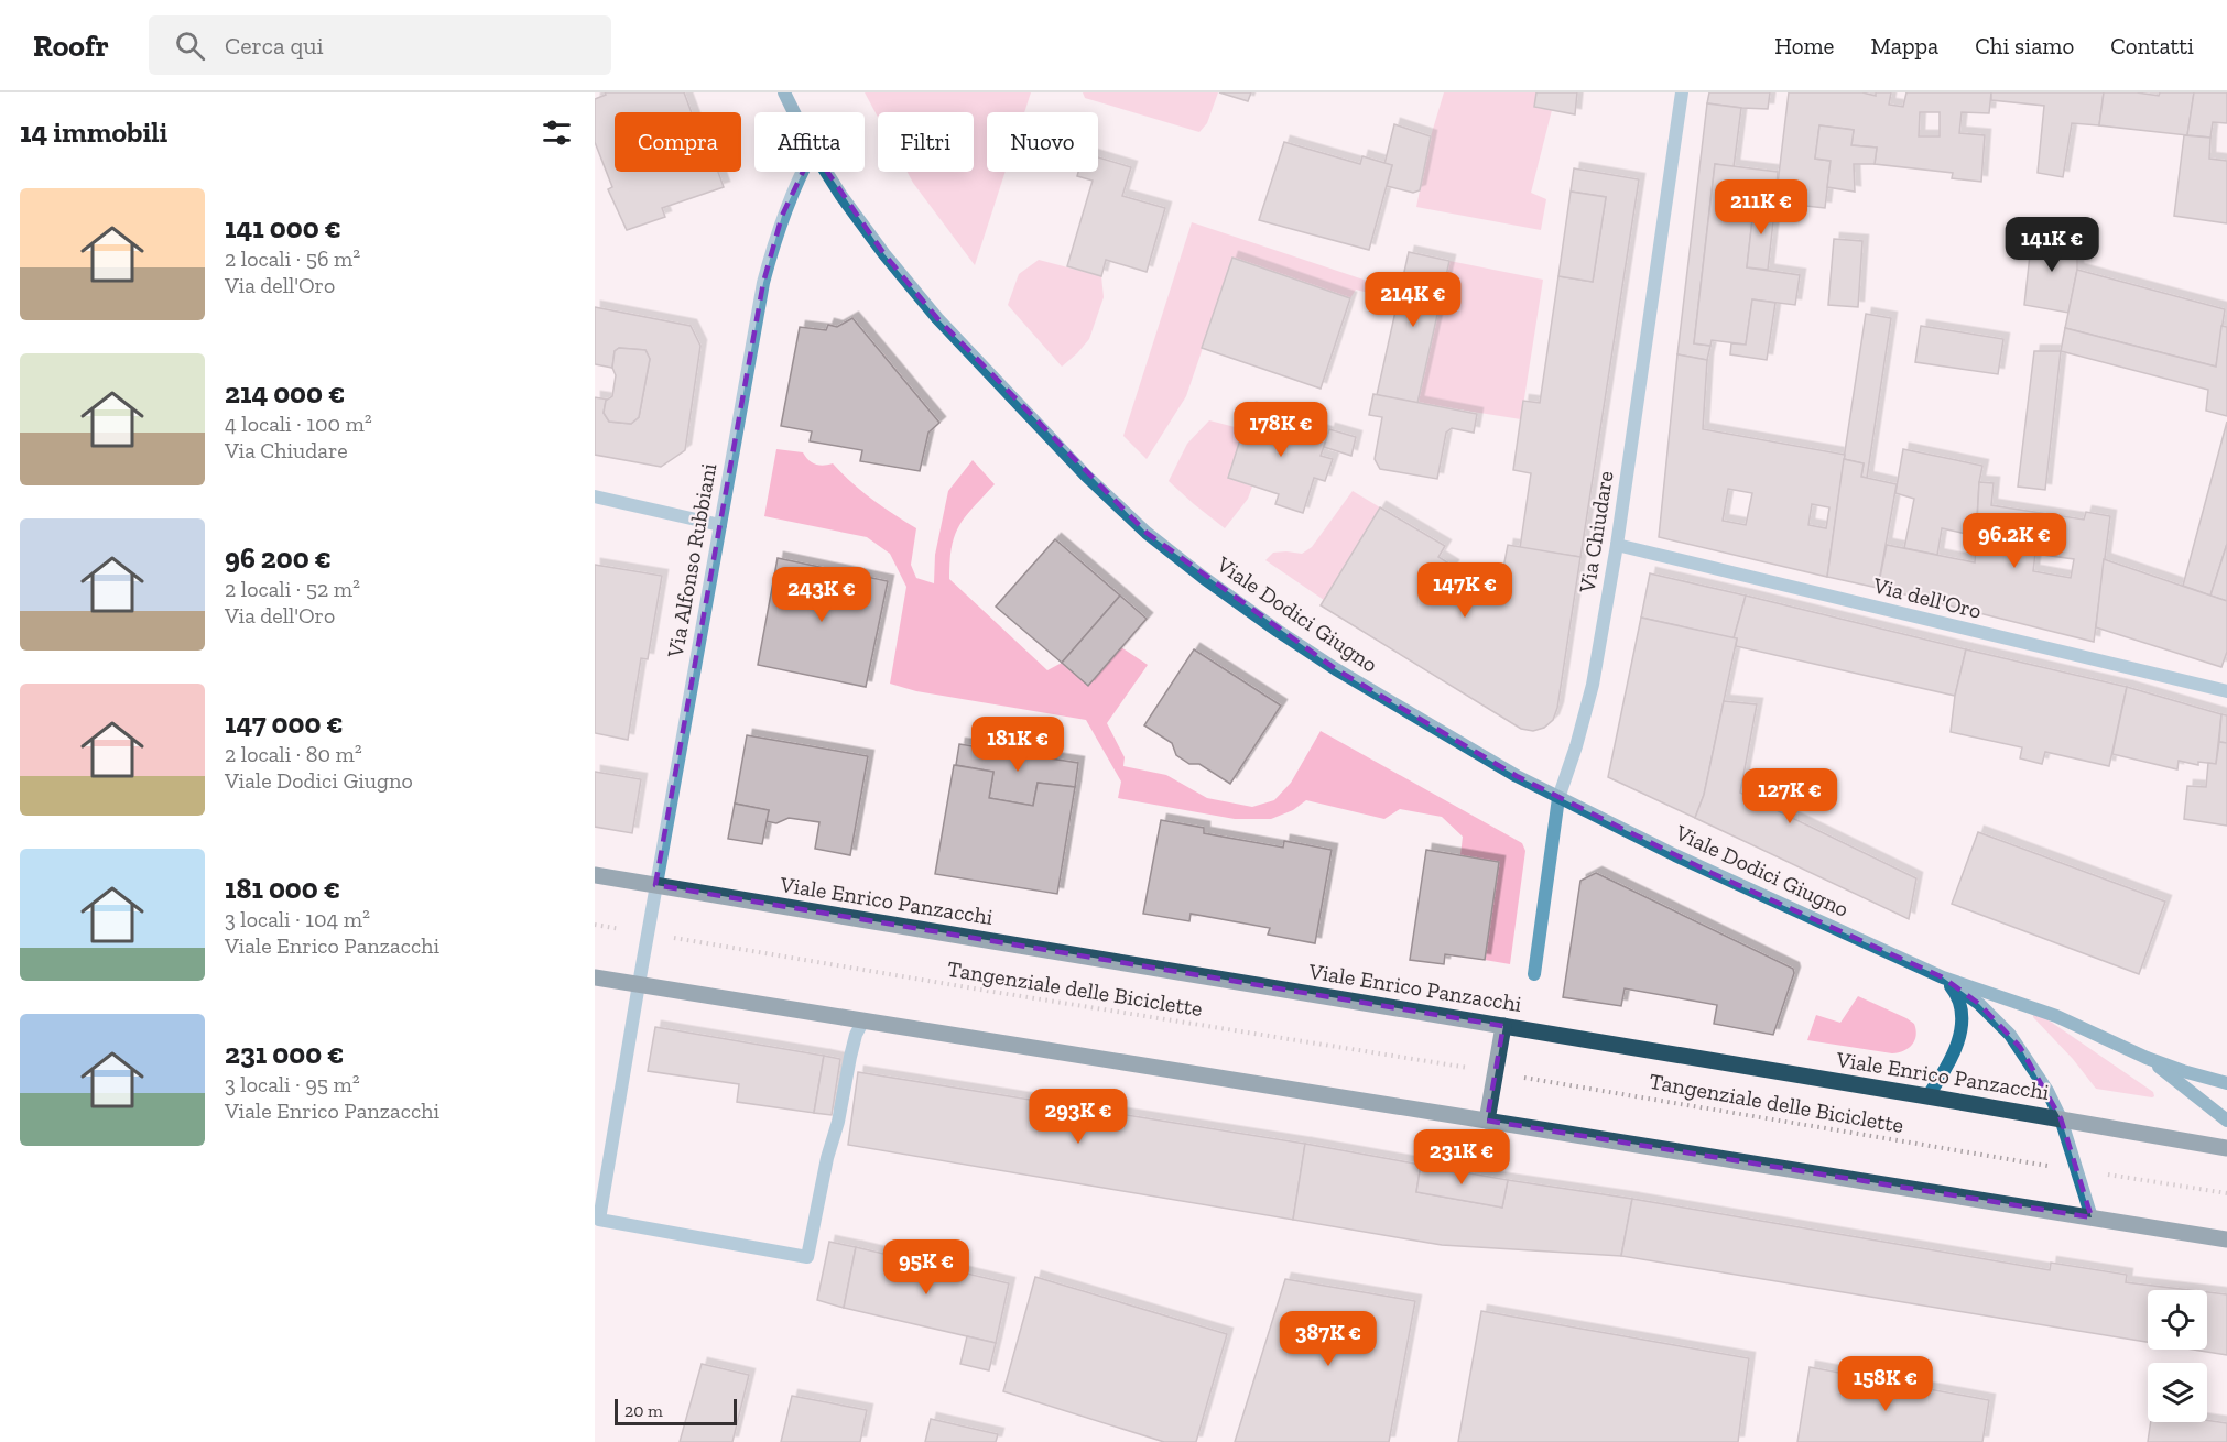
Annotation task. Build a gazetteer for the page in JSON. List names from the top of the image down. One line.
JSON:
{"streets":{"main road":["Viale Enrico Panzacchi"],"street":["Via Chiudare","Via Alfonso Rubbiani","Via dell'Oro","Viale Dodici Giugno"],"path":["Tangenziale delle Biciclette"]},"crossings":[["Via Chiudare","Via dell'Oro"],["Via Chiudare","Viale Dodici Giugno"],["Via Alfonso Rubbiani","Viale Enrico Panzacchi"],["Viale Dodici Giugno","Viale Enrico Panzacchi"]],"scale_bar":"20 m","page":{"header":"Roofr","search":"Cerca qui","nav":["Home","Mappa","Chi siamo","Contatti"],"heading":"14 immobili","chip":["Compra","Affitta","Filtri","Nuovo"],"list":[{"name":"141 000 €","note":"2 locali · 56 m² · Via dell'Oro"},{"name":"214 000 €","note":"4 locali · 100 m² · Via Chiudare"},{"name":"96 200 €","note":"2 locali · 52 m² · Via dell'Oro"},{"name":"147 000 €","note":"2 locali · 80 m² · Viale Dodici Giugno"},{"name":"181 000 €","note":"3 locali · 104 m² · Viale Enrico Panzacchi"},{"name":"231 000 €","note":"3 locali · 95 m² · Viale Enrico Panzacchi"}],"price":["211K €","141K €","214K €","178K €","96.2K €","147K €","243K €","181K €","127K €","293K €","231K €","95K €","387K €","158K €"],"scale":"20 m"}}
